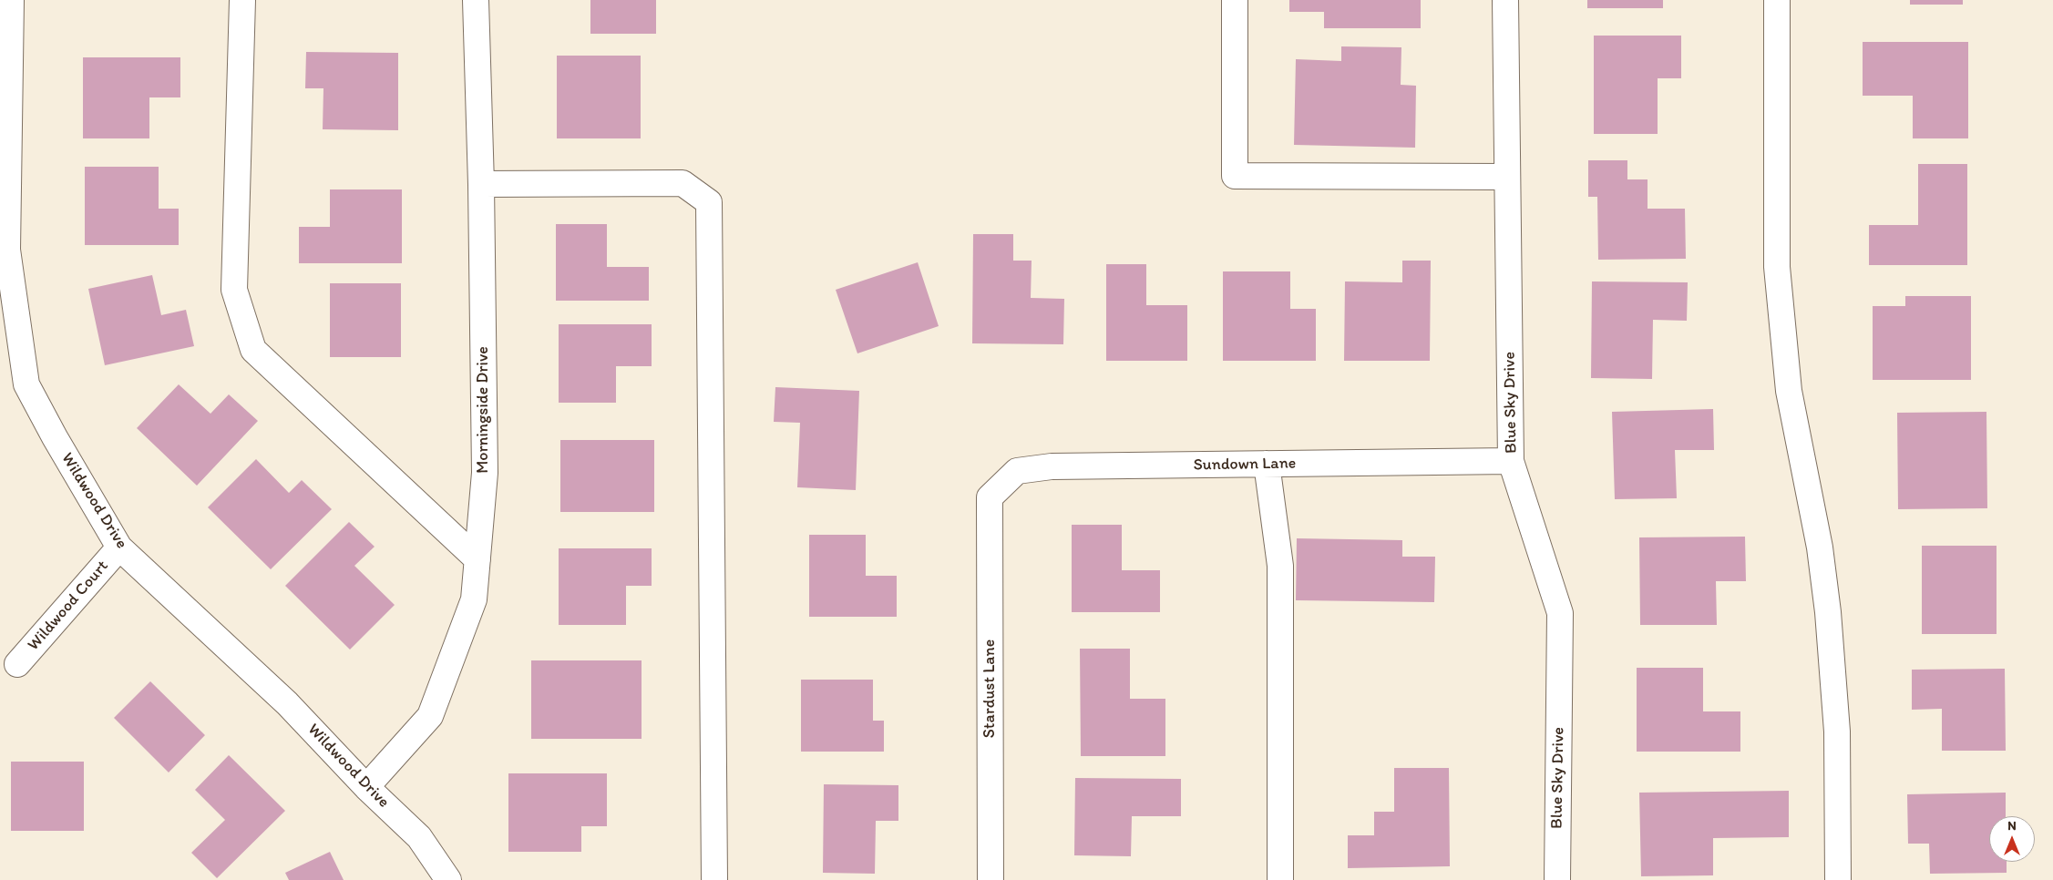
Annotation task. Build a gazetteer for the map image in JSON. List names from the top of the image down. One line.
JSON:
{"streets":{"street":["Blue Sky Drive","Morningside Drive","Sundown Lane","Wildwood Drive","Wildwood Court","Stardust Lane"]},"crossings":[["Blue Sky Drive","Sundown Lane"],["Morningside Drive","Wildwood Drive"],["Sundown Lane","Stardust Lane"],["Wildwood Drive","Wildwood Court"]],"north":"top"}
